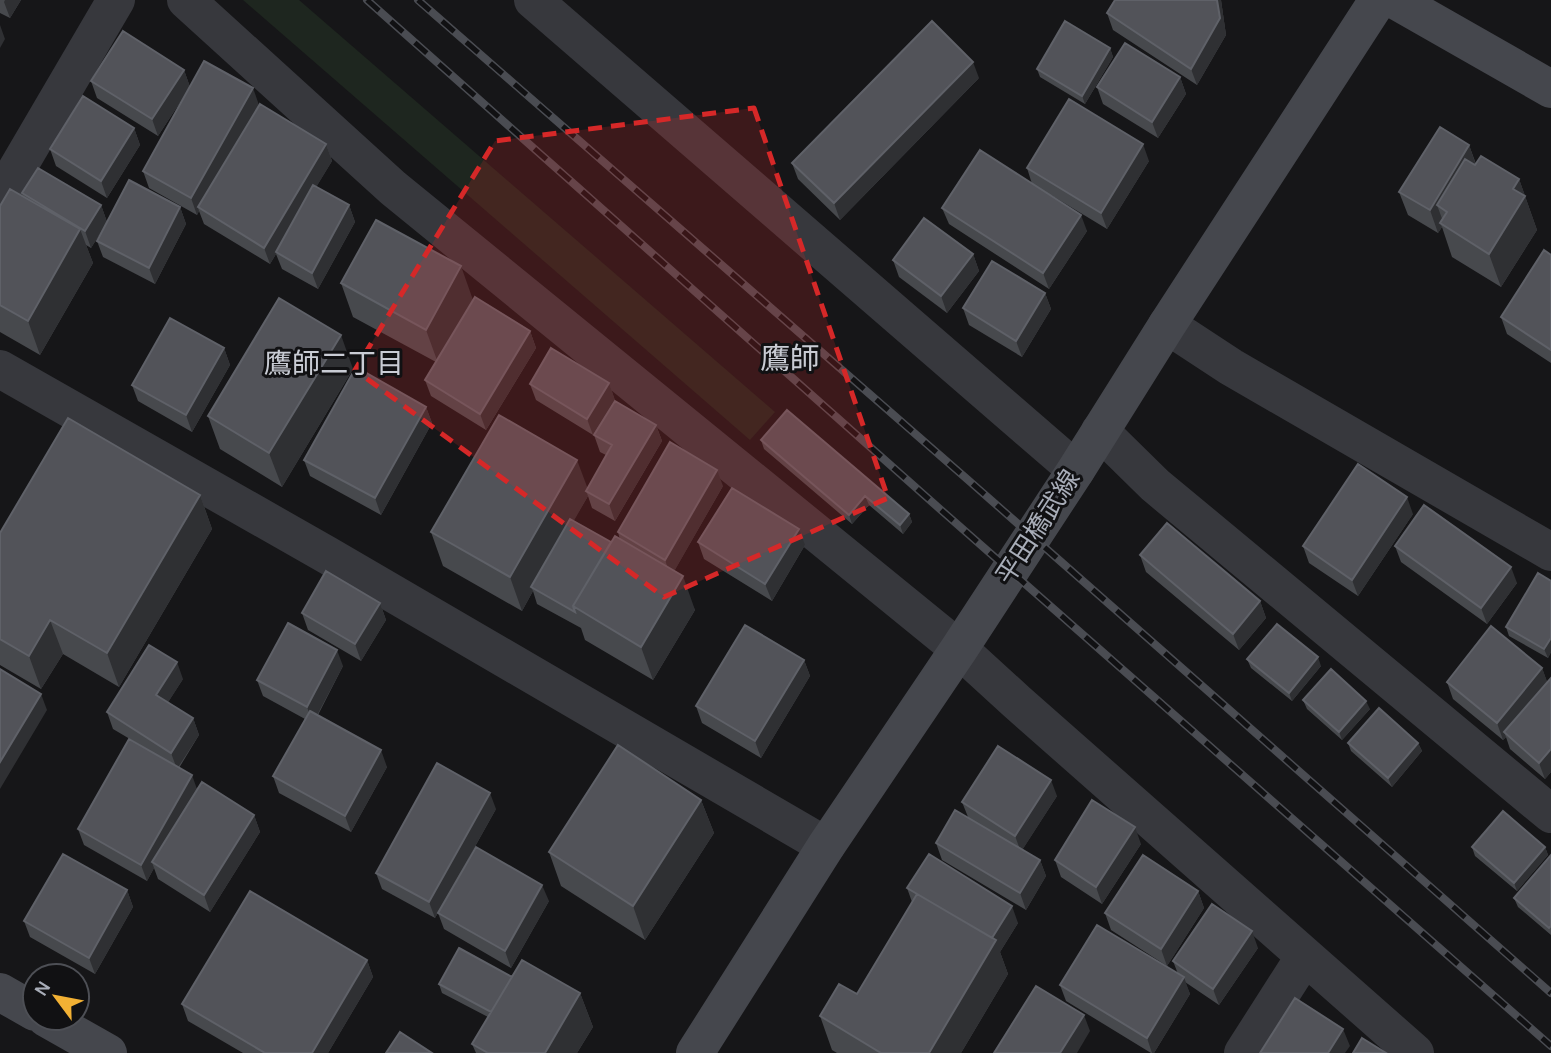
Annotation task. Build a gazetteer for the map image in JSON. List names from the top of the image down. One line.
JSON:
{"streets":{"street":["平田橋武線"]},"districts":["鷹師","鷹師二丁目"],"north":"top left"}
